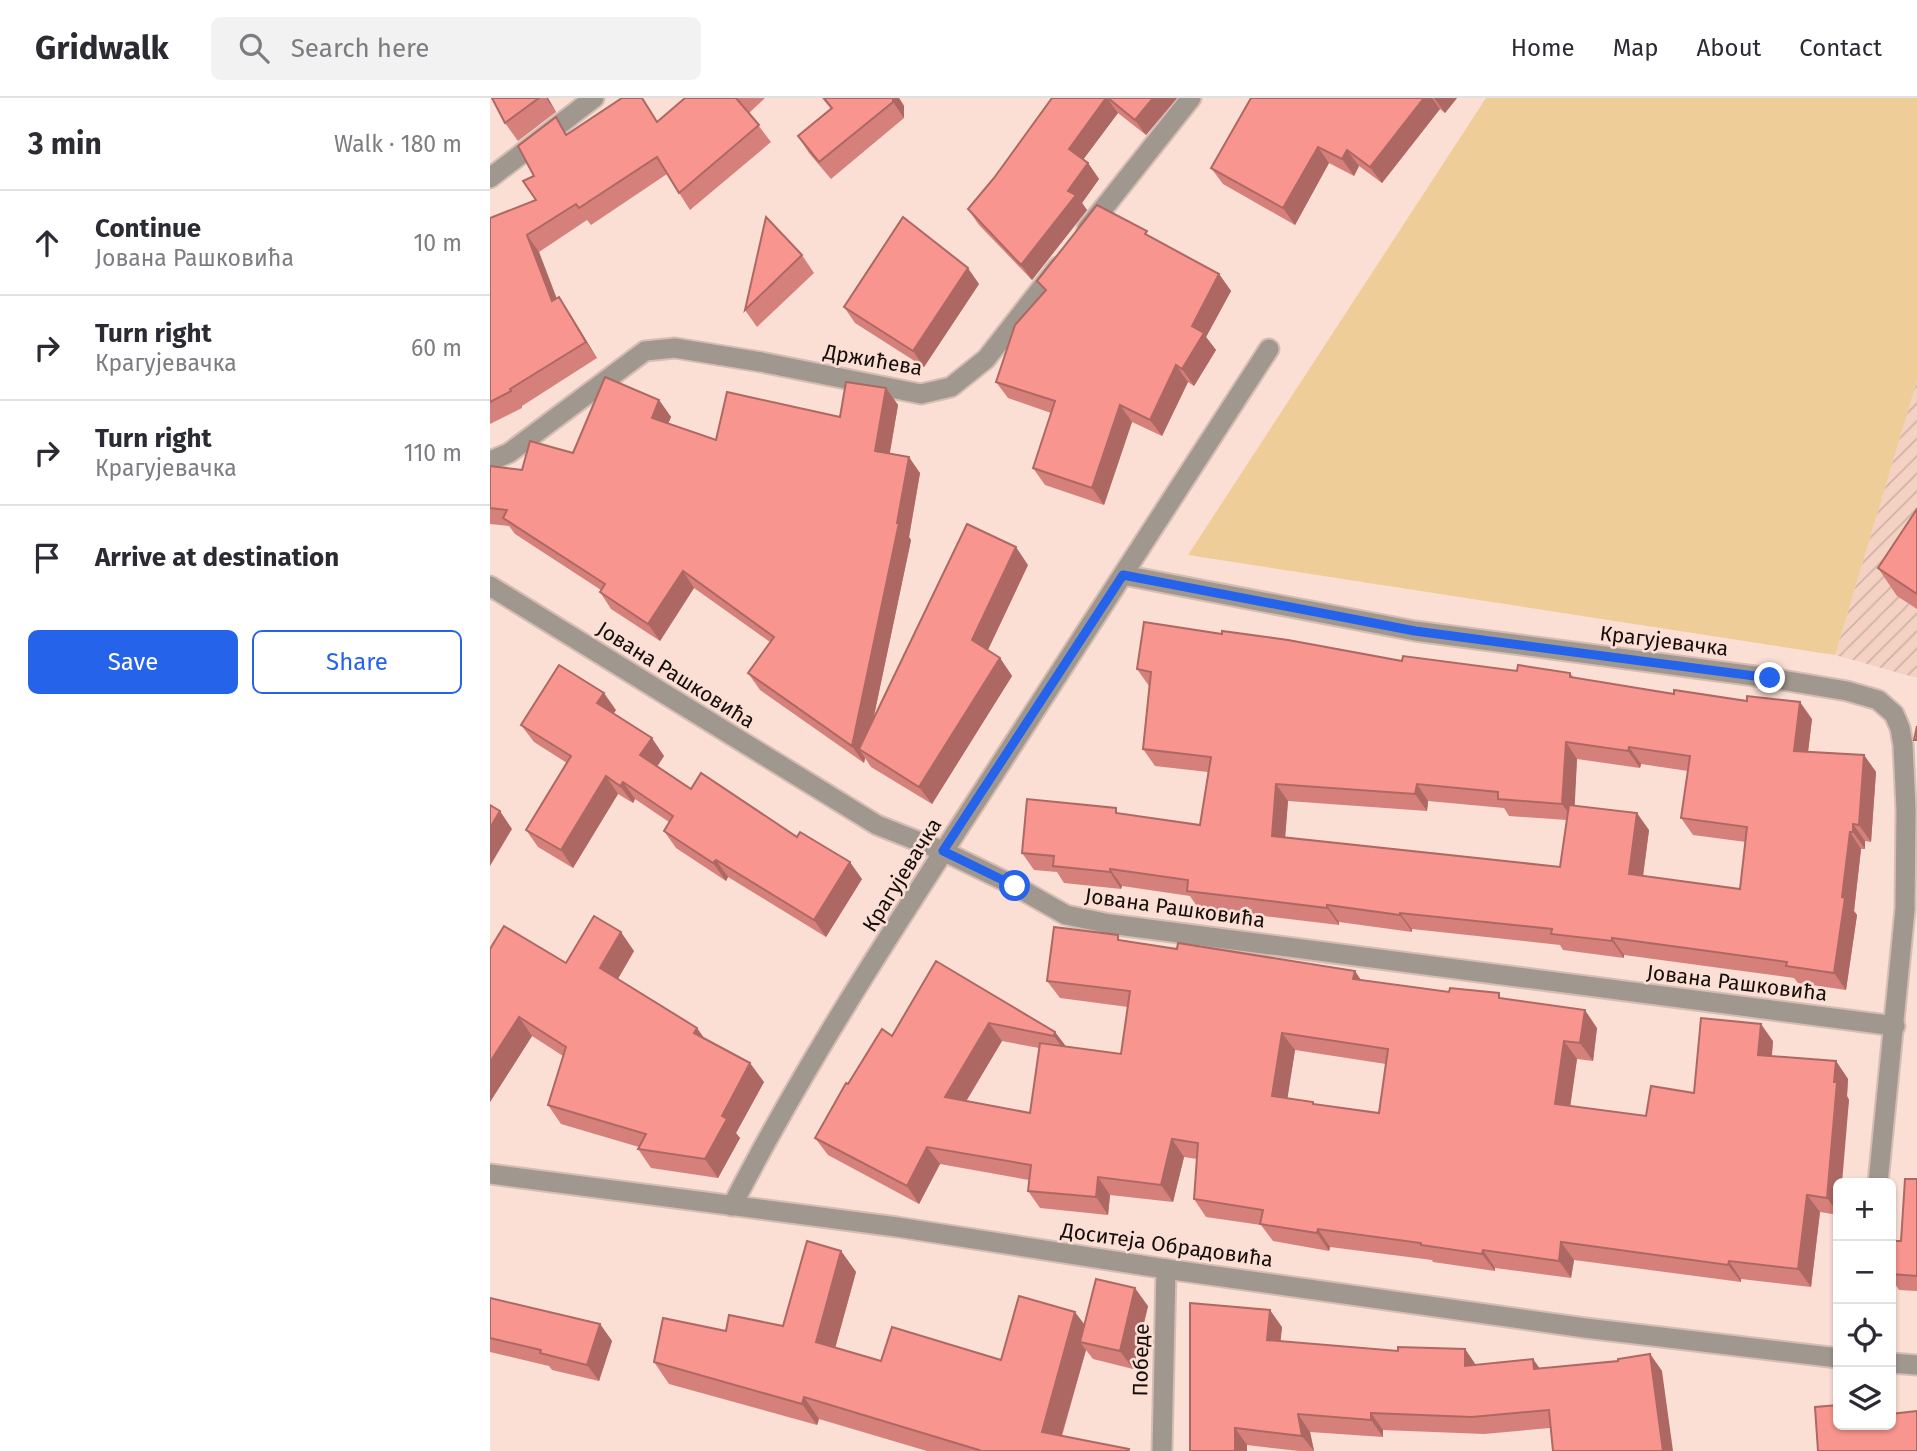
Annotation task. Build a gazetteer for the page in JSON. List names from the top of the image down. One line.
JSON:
{"streets":{"street":["Држићева","Крагујевачка","Јована Рашковића","Доситеја Обрадовића","Победе"]},"crossings":[["Крагујевачка","Јована Рашковића"],["Крагујевачка","Доситеја Обрадовића"],["Доситеја Обрадовића","Победе"]],"page":{"header":"Gridwalk","search":"Search here","nav":["Home","Map","About","Contact"],"heading":["3 min","Walk · 180 m"],"list":[["Continue","Јована Рашковића","10 m"],["Turn right","Крагујевачка","60 m"],["Turn right","Крагујевачка","110 m"],"Arrive at destination"],"buttons":["Save","Share"],"map_buttons":["+","−"]}}
